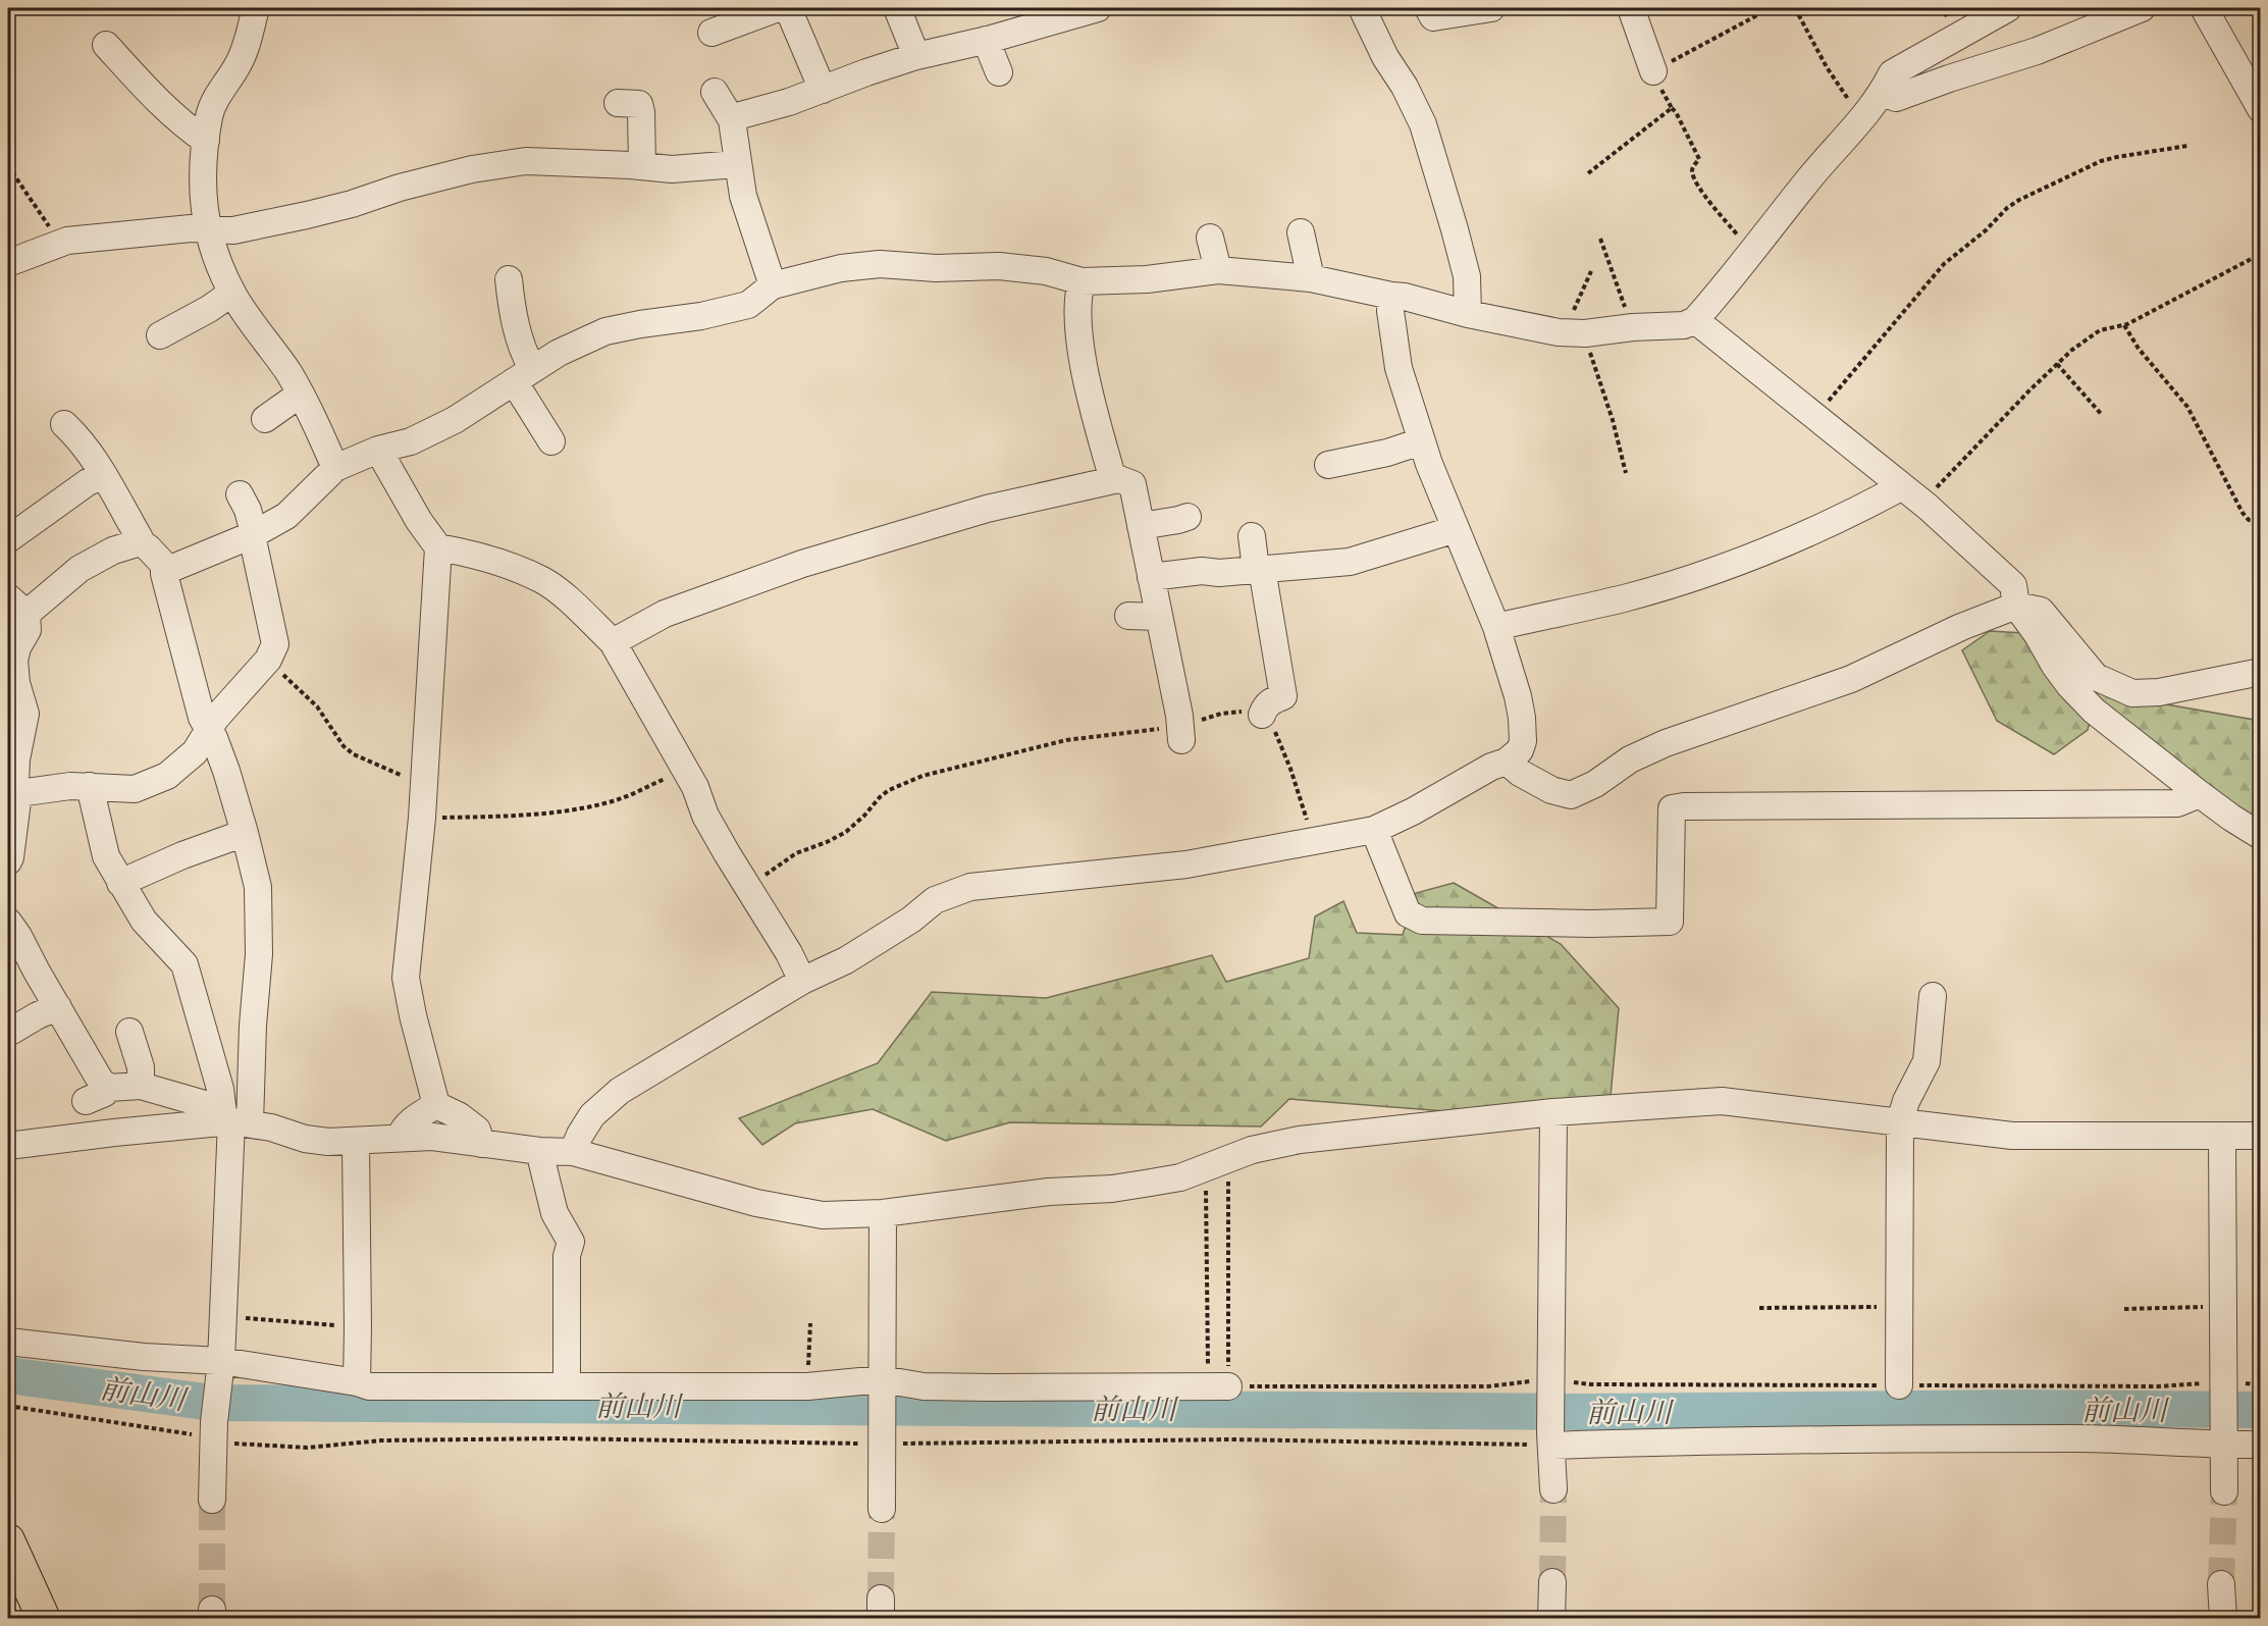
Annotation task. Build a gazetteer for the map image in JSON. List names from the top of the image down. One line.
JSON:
{"water":["前山川"]}
